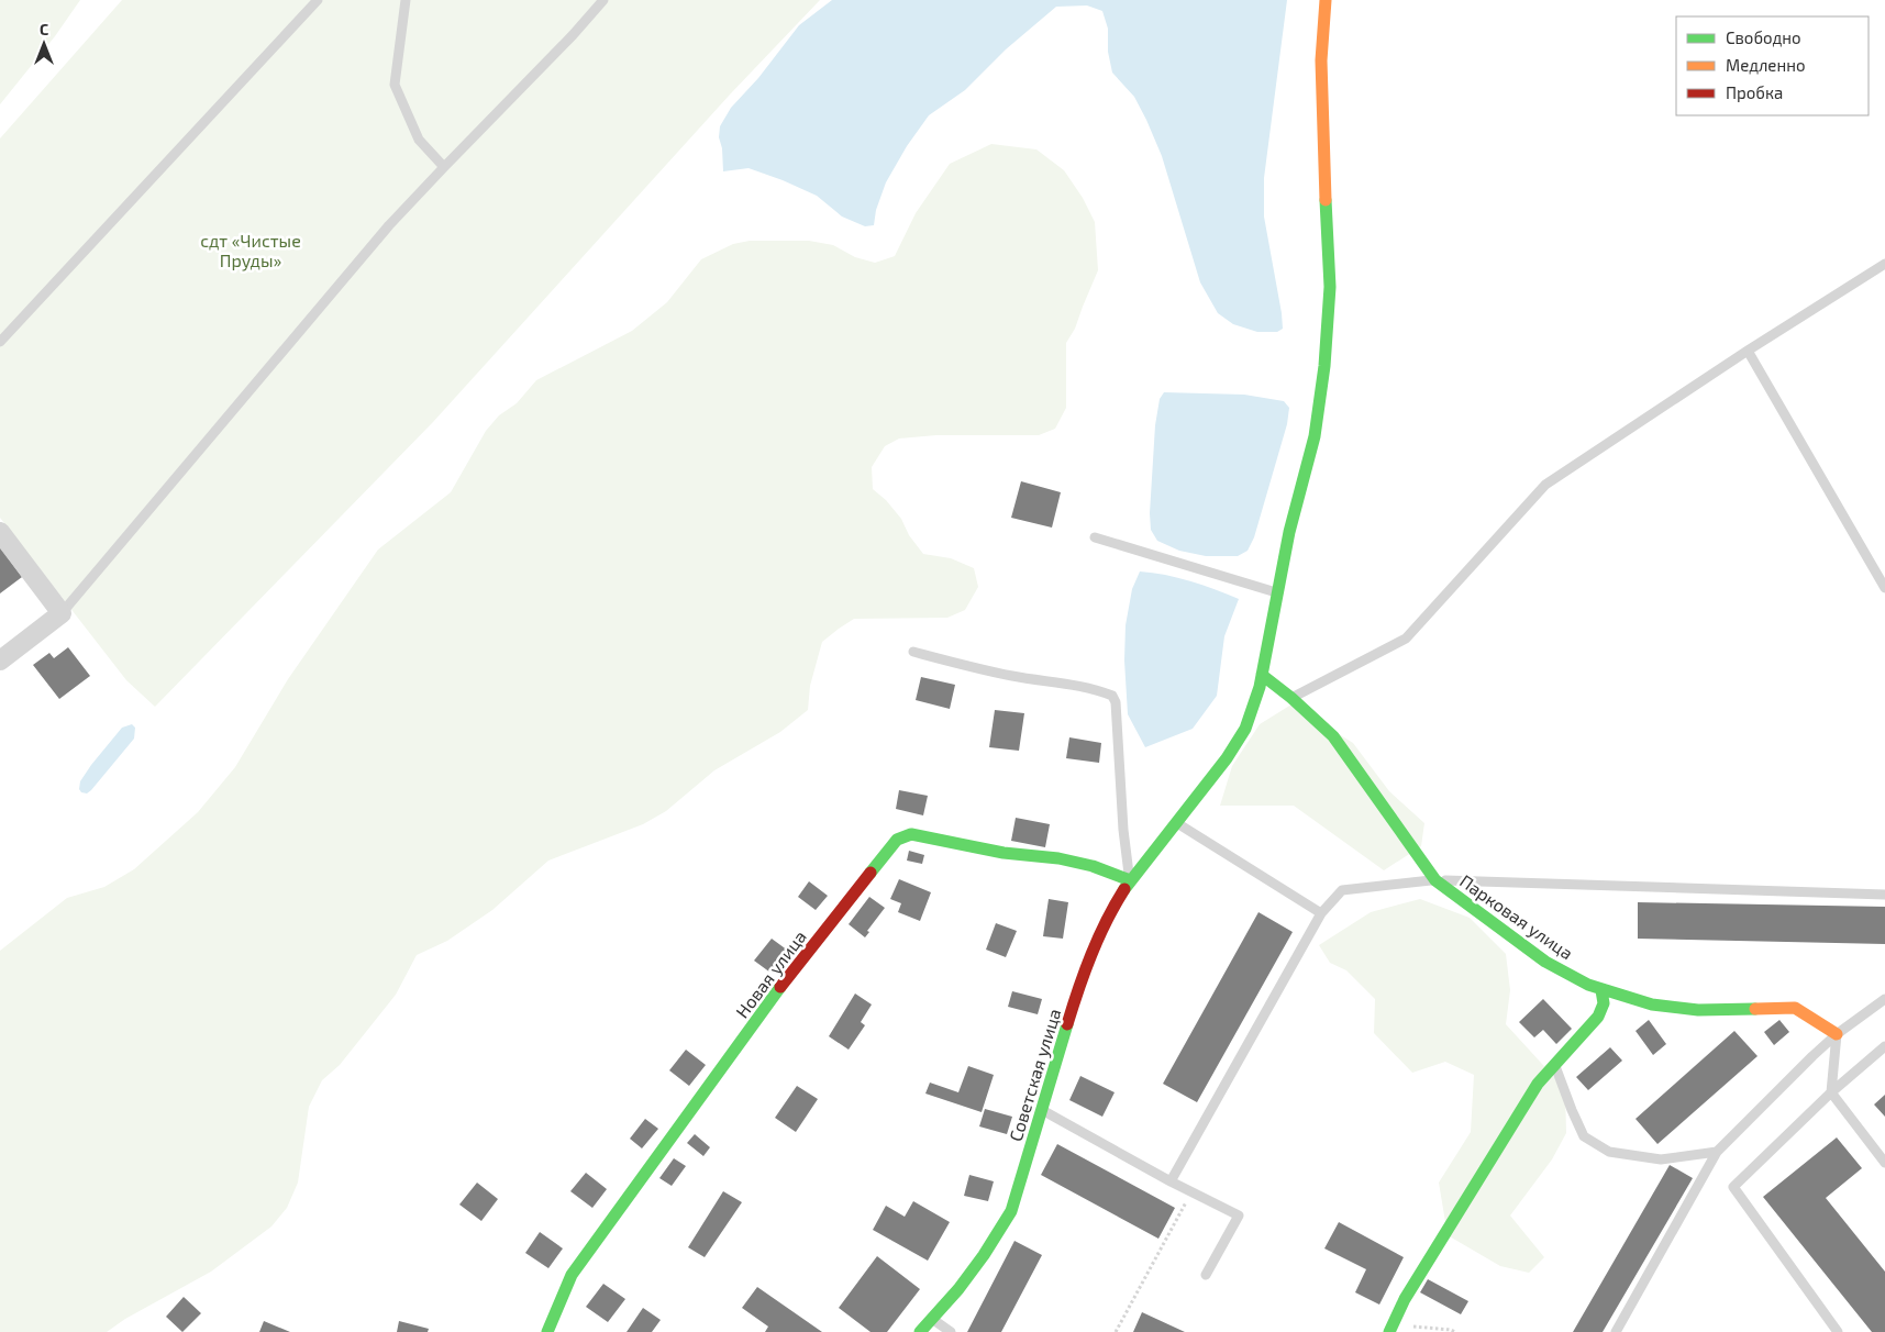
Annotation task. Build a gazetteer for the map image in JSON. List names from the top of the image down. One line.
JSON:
{"streets":{"street":["Парковая улица","Новая улица","Советская улица"]},"crossings":[["Парковая улица","Советская улица"],["Новая улица","Советская улица"]],"parks":["сдт «Чистые Пруды»"],"legend":["Свободно","Медленно","Пробка"],"north":"top"}
